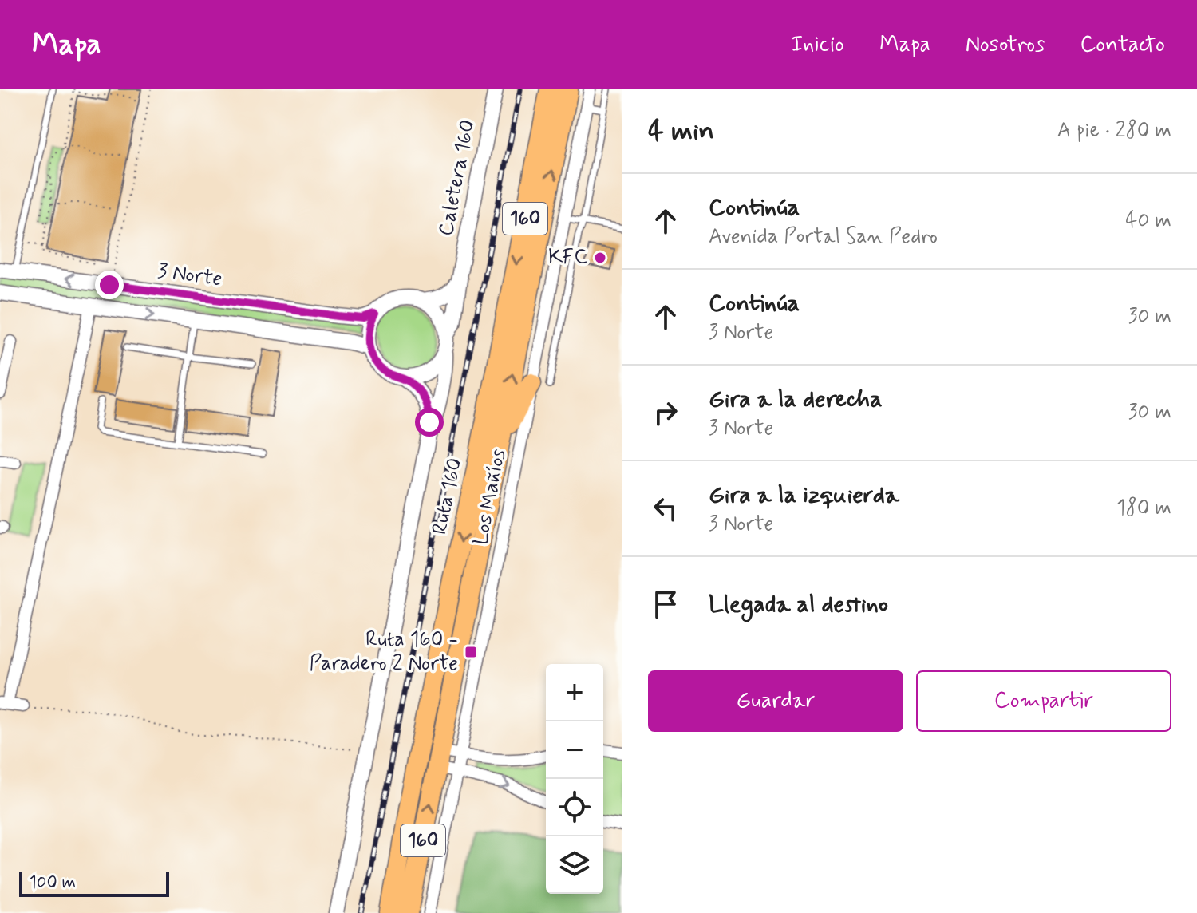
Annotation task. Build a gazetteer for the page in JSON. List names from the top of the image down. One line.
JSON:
{"streets":{"highway":["160","Ruta 160"],"street":["Caletera 160","3 Norte","Los Mañíos"]},"crossings":[["Caletera 160","3 Norte"]],"places":{"other":["KFC"],"transit":["Ruta 160 - Paradero 2 Norte"]},"scale_bar":"100 m","page":{"header":"Mapa","nav":["Inicio","Mapa","Nosotros","Contacto"],"heading":["4 min","A pie · 280 m"],"list":[["Continúa","Avenida Portal San Pedro","40 m"],["Continúa","3 Norte","30 m"],["Gira a la derecha","3 Norte","30 m"],["Gira a la izquierda","3 Norte","180 m"],"Llegada al destino"],"buttons":["Guardar","Compartir"],"map_buttons":["+","−"],"scale":"100 m"}}
